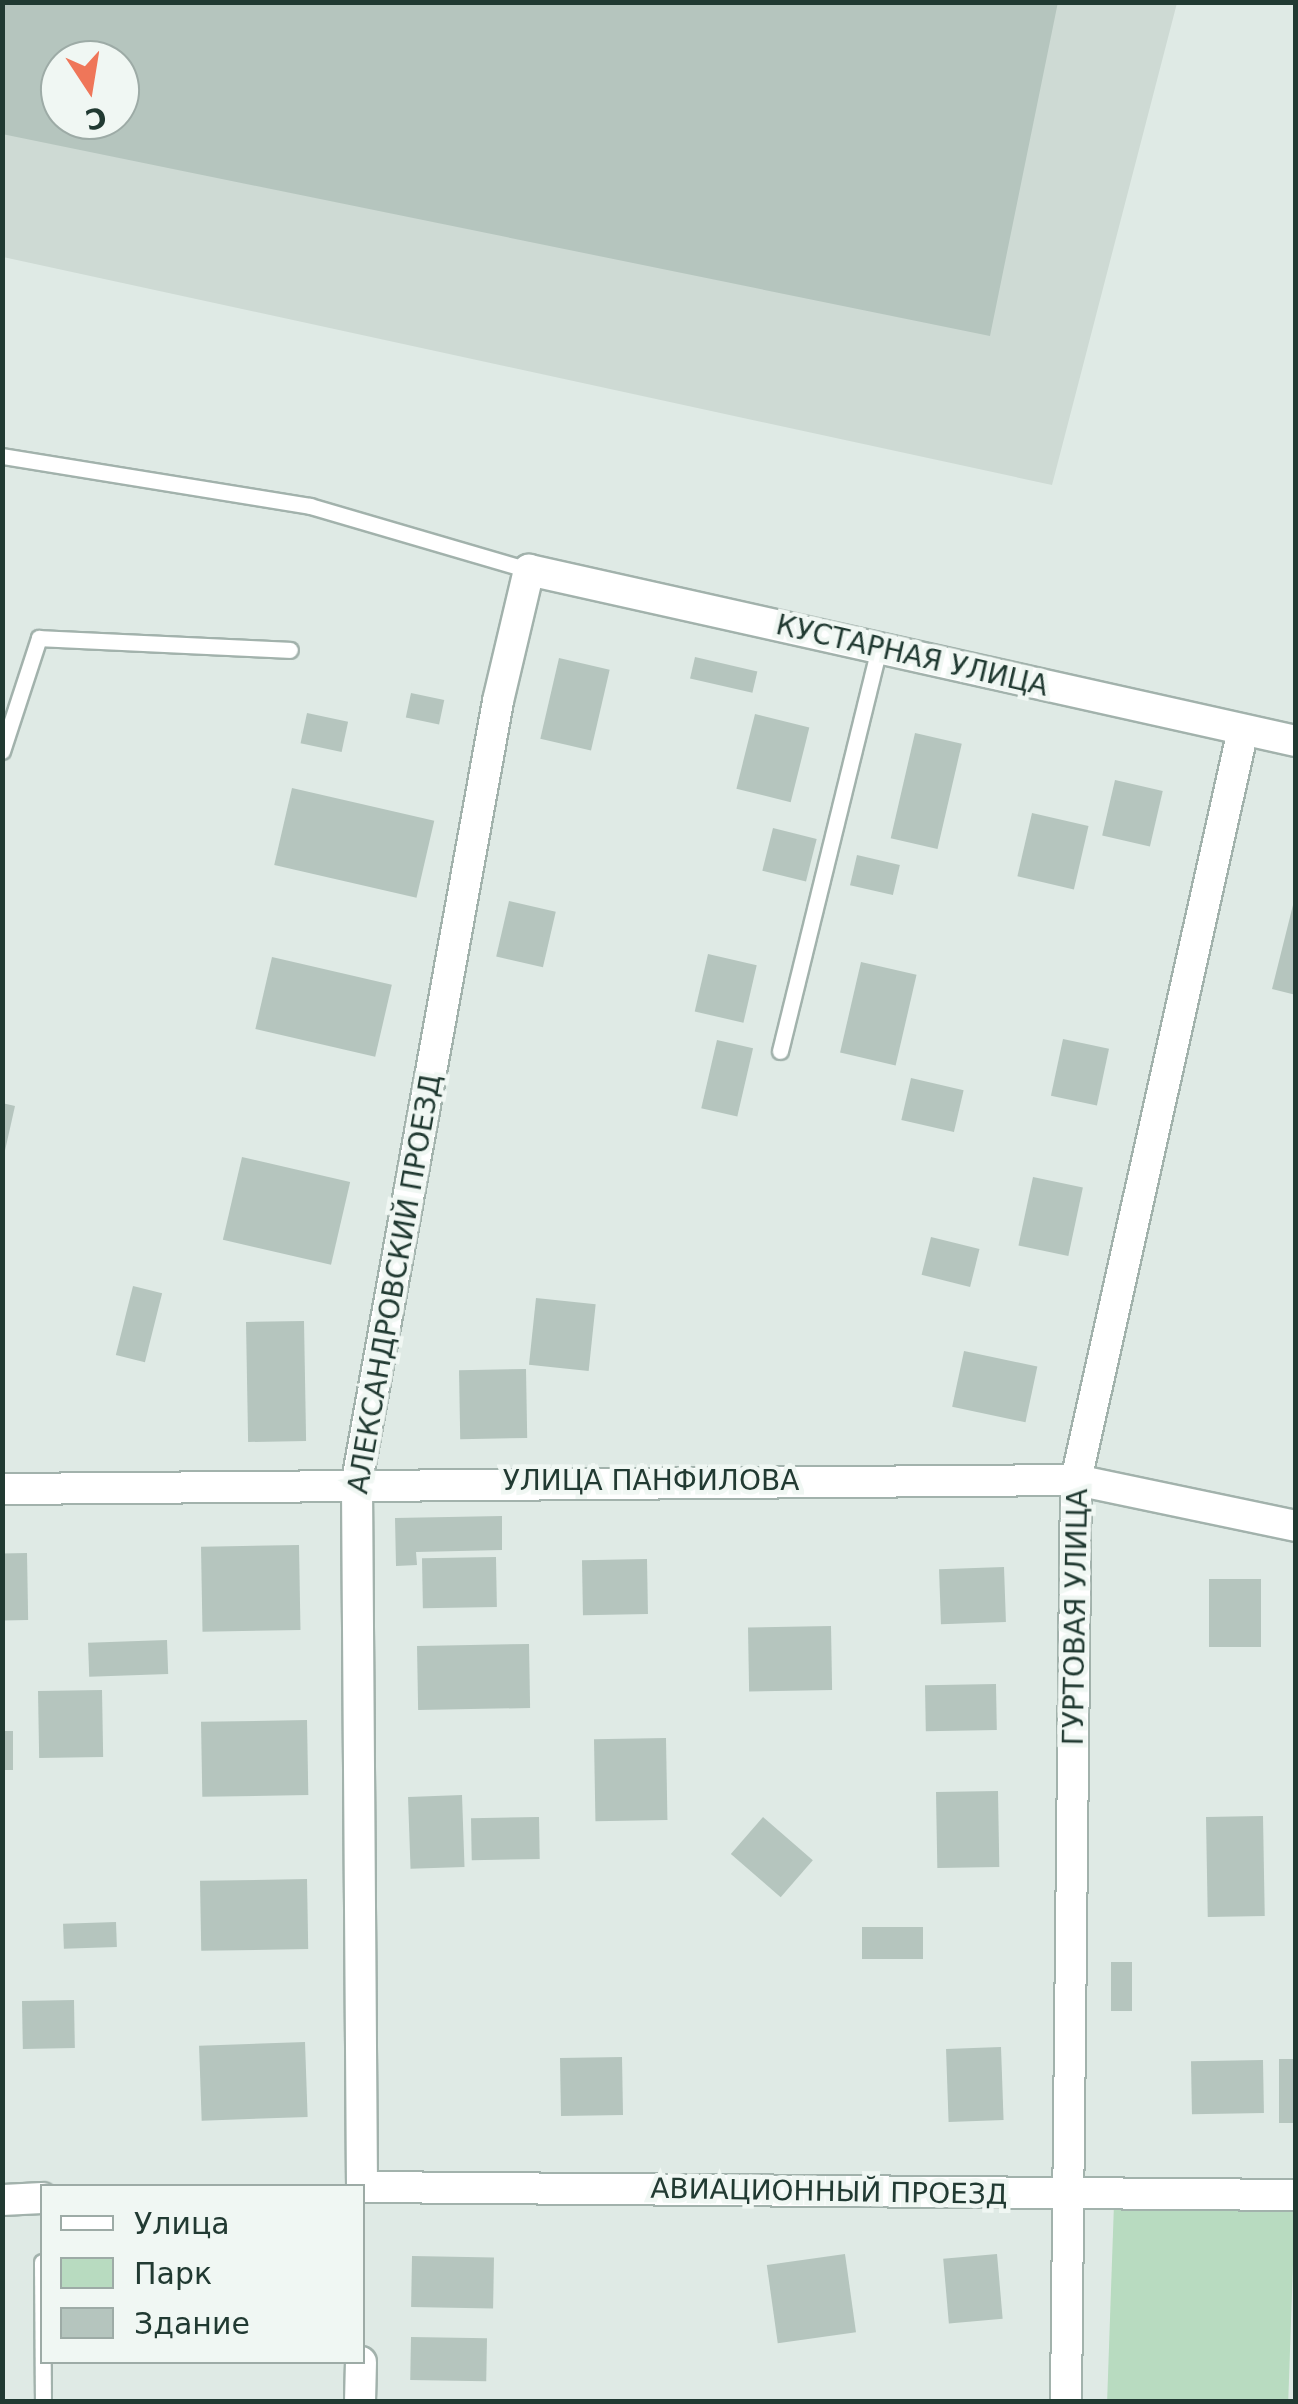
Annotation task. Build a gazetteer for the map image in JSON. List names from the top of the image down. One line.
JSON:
{"streets":{"street":["КУСТАРНАЯ УЛИЦА","АЛЕКСАНДРОВСКИЙ ПРОЕЗД","УЛИЦА ПАНФИЛОВА","ГУРТОВАЯ УЛИЦА","АВИАЦИОННЫЙ ПРОЕЗД"]},"crossings":[["КУСТАРНАЯ УЛИЦА","АЛЕКСАНДРОВСКИЙ ПРОЕЗД"],["КУСТАРНАЯ УЛИЦА","ГУРТОВАЯ УЛИЦА"],["АЛЕКСАНДРОВСКИЙ ПРОЕЗД","УЛИЦА ПАНФИЛОВА"],["УЛИЦА ПАНФИЛОВА","ГУРТОВАЯ УЛИЦА"],["ГУРТОВАЯ УЛИЦА","АВИАЦИОННЫЙ ПРОЕЗД"]],"legend":["Улица","Парк","Здание"],"north":"bottom"}
